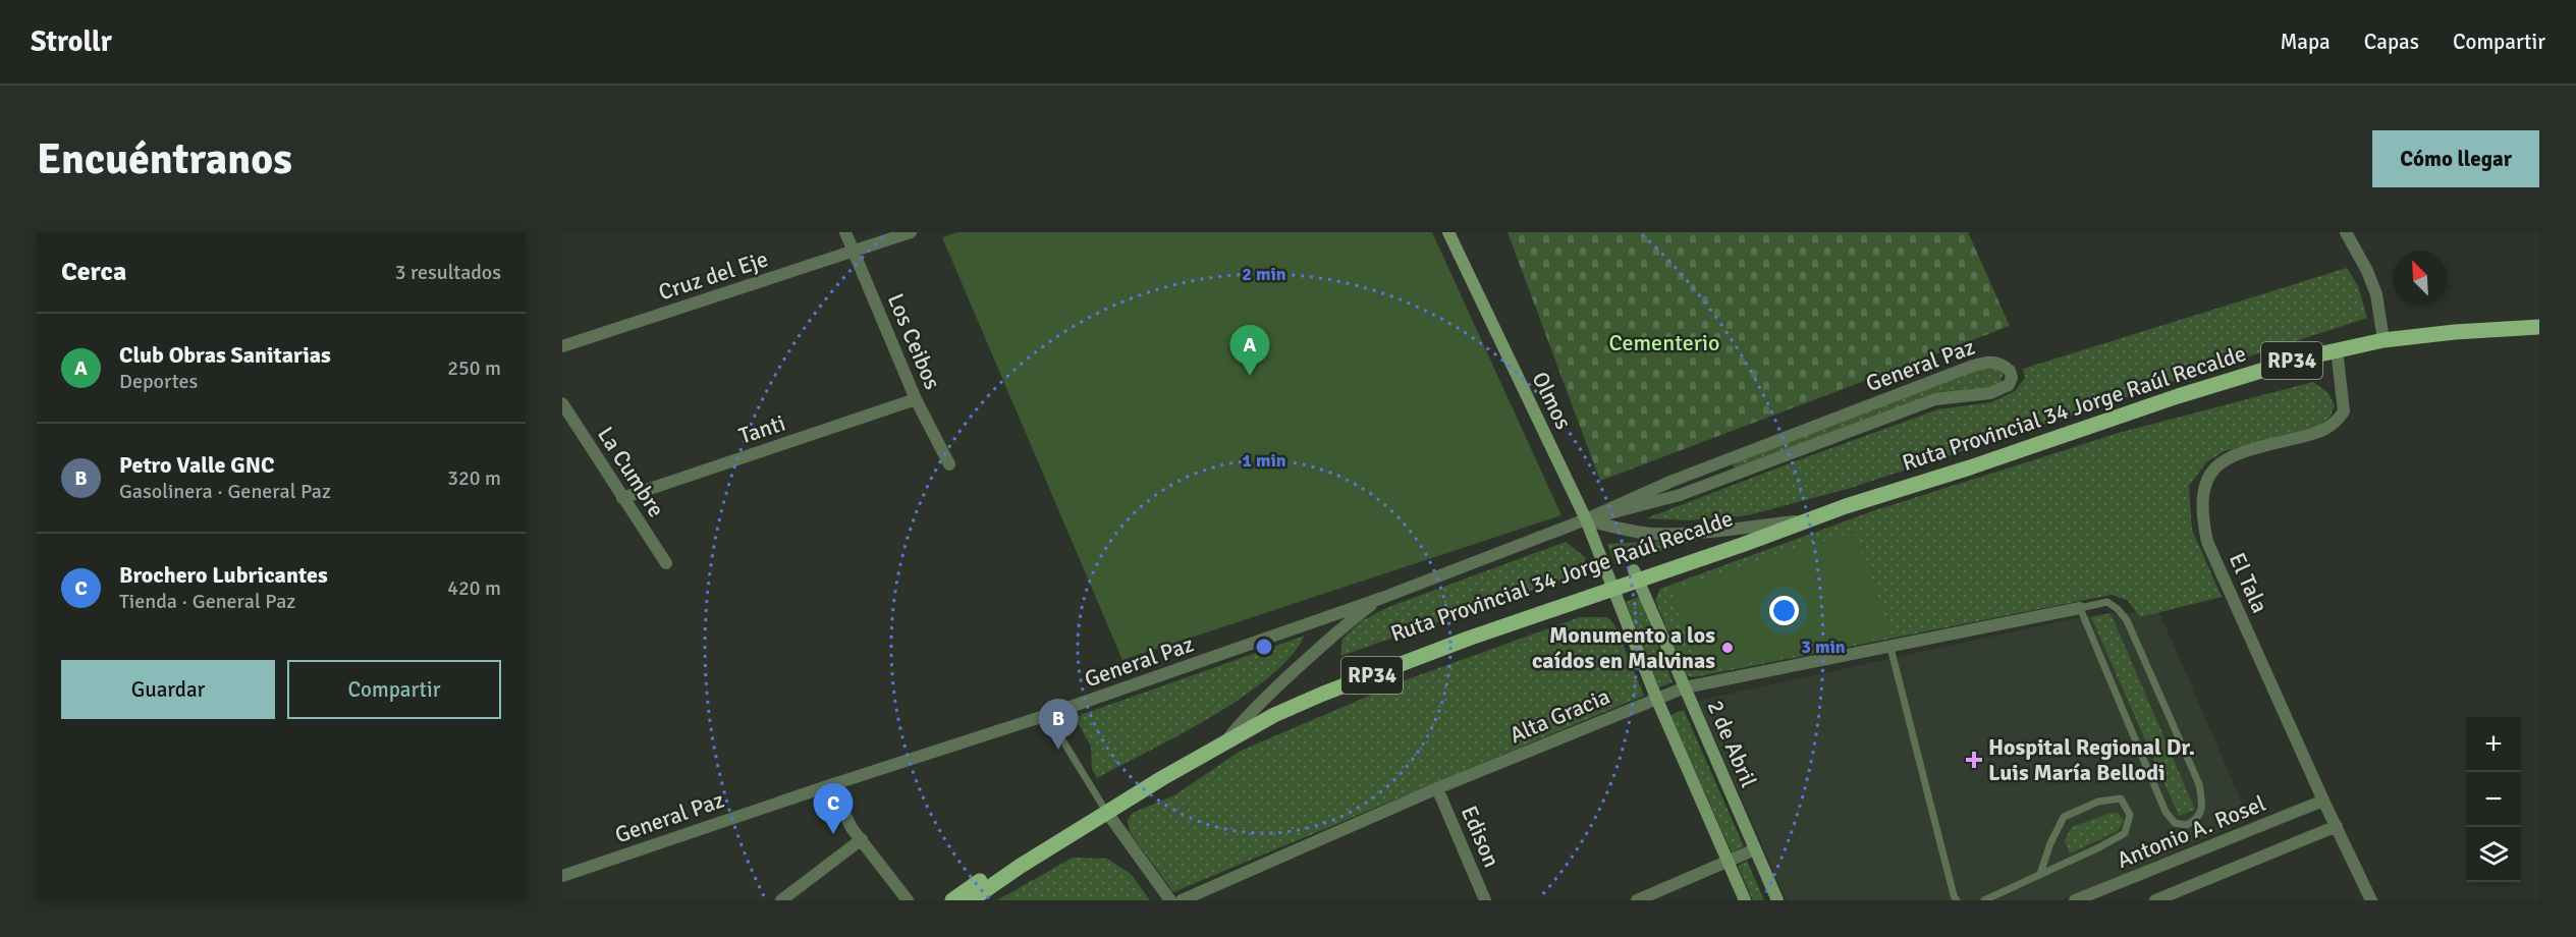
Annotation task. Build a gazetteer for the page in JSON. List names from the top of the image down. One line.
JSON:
{"streets":{"main road":["RP34","Ruta Provincial 34 Jorge Raúl Recalde"],"street":["Cruz del Eje","Los Ceibos","General Paz","Olmos","Tanti","La Cumbre","El Tala","Alta Gracia","2 de Abril","Antonio A. Rosel","Edison"]},"crossings":[["Cruz del Eje","Los Ceibos"],["Los Ceibos","Tanti"],["General Paz","Olmos"],["Olmos","Ruta Provincial 34 Jorge Raúl Recalde"],["Ruta Provincial 34 Jorge Raúl Recalde","El Tala"],["Ruta Provincial 34 Jorge Raúl Recalde","2 de Abril"],["Tanti","La Cumbre"],["El Tala","Antonio A. Rosel"],["Alta Gracia","2 de Abril"],["Alta Gracia","Edison"]],"parks":["Cementerio"],"places":{"other":["Monumento a los caídos en Malvinas"],"health":["Hospital Regional Dr. Luis María Bellodi"]},"north":"top left","page":{"header":"Strollr","nav":["Mapa","Capas","Compartir"],"buttons":["Cómo llegar",["Guardar","Compartir"]],"title":"Encuéntranos","heading":["Cerca","3 resultados"],"list":[{"mark":"A","name":"Club Obras Sanitarias","note":"Deportes","value":"250 m"},{"mark":"B","name":"Petro Valle GNC","note":"Gasolinera · General Paz","value":"320 m"},{"mark":"C","name":"Brochero Lubricantes","note":"Tienda · General Paz","value":"420 m"}],"pins":["A","B","C"],"map_buttons":["+","−"]},"rings":["2 min","1 min","3 min"]}
